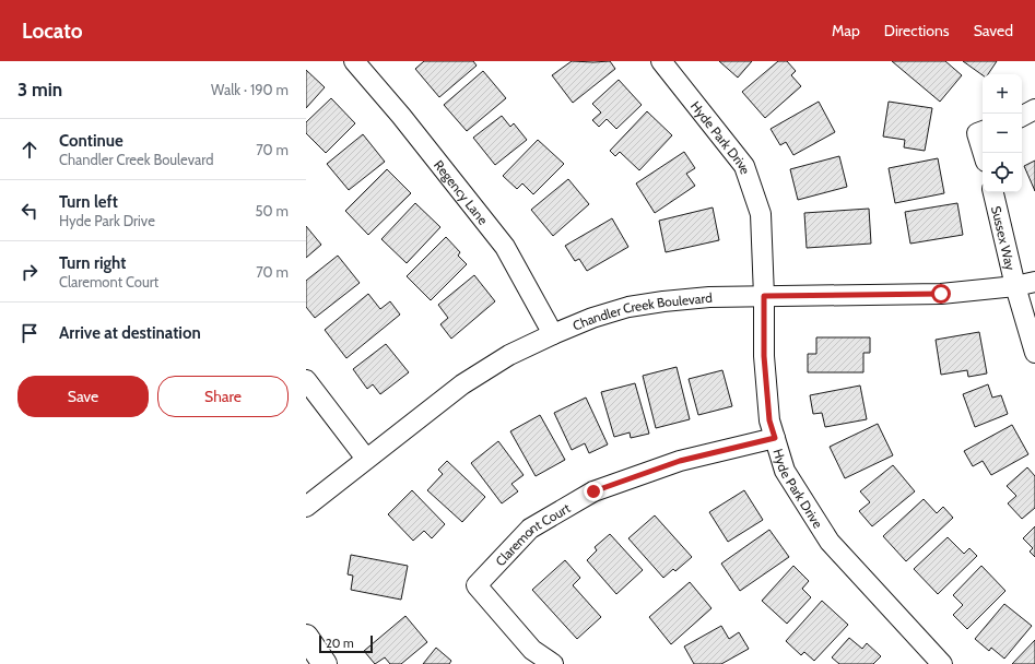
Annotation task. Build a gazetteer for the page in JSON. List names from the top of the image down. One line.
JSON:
{"streets":{"street":["Hyde Park Drive","Regency Lane","Sussex Way","Chandler Creek Boulevard","Claremont Court"]},"crossings":[["Hyde Park Drive","Chandler Creek Boulevard"],["Hyde Park Drive","Claremont Court"],["Regency Lane","Chandler Creek Boulevard"],["Sussex Way","Chandler Creek Boulevard"]],"scale_bar":"20 m","page":{"header":"Locato","nav":["Map","Directions","Saved"],"heading":["3 min","Walk · 190 m"],"map_buttons":["+","−"],"list":[["Continue","Chandler Creek Boulevard","70 m"],["Turn left","Hyde Park Drive","50 m"],["Turn right","Claremont Court","70 m"],"Arrive at destination"],"buttons":["Save","Share"],"scale":"20 m"}}
